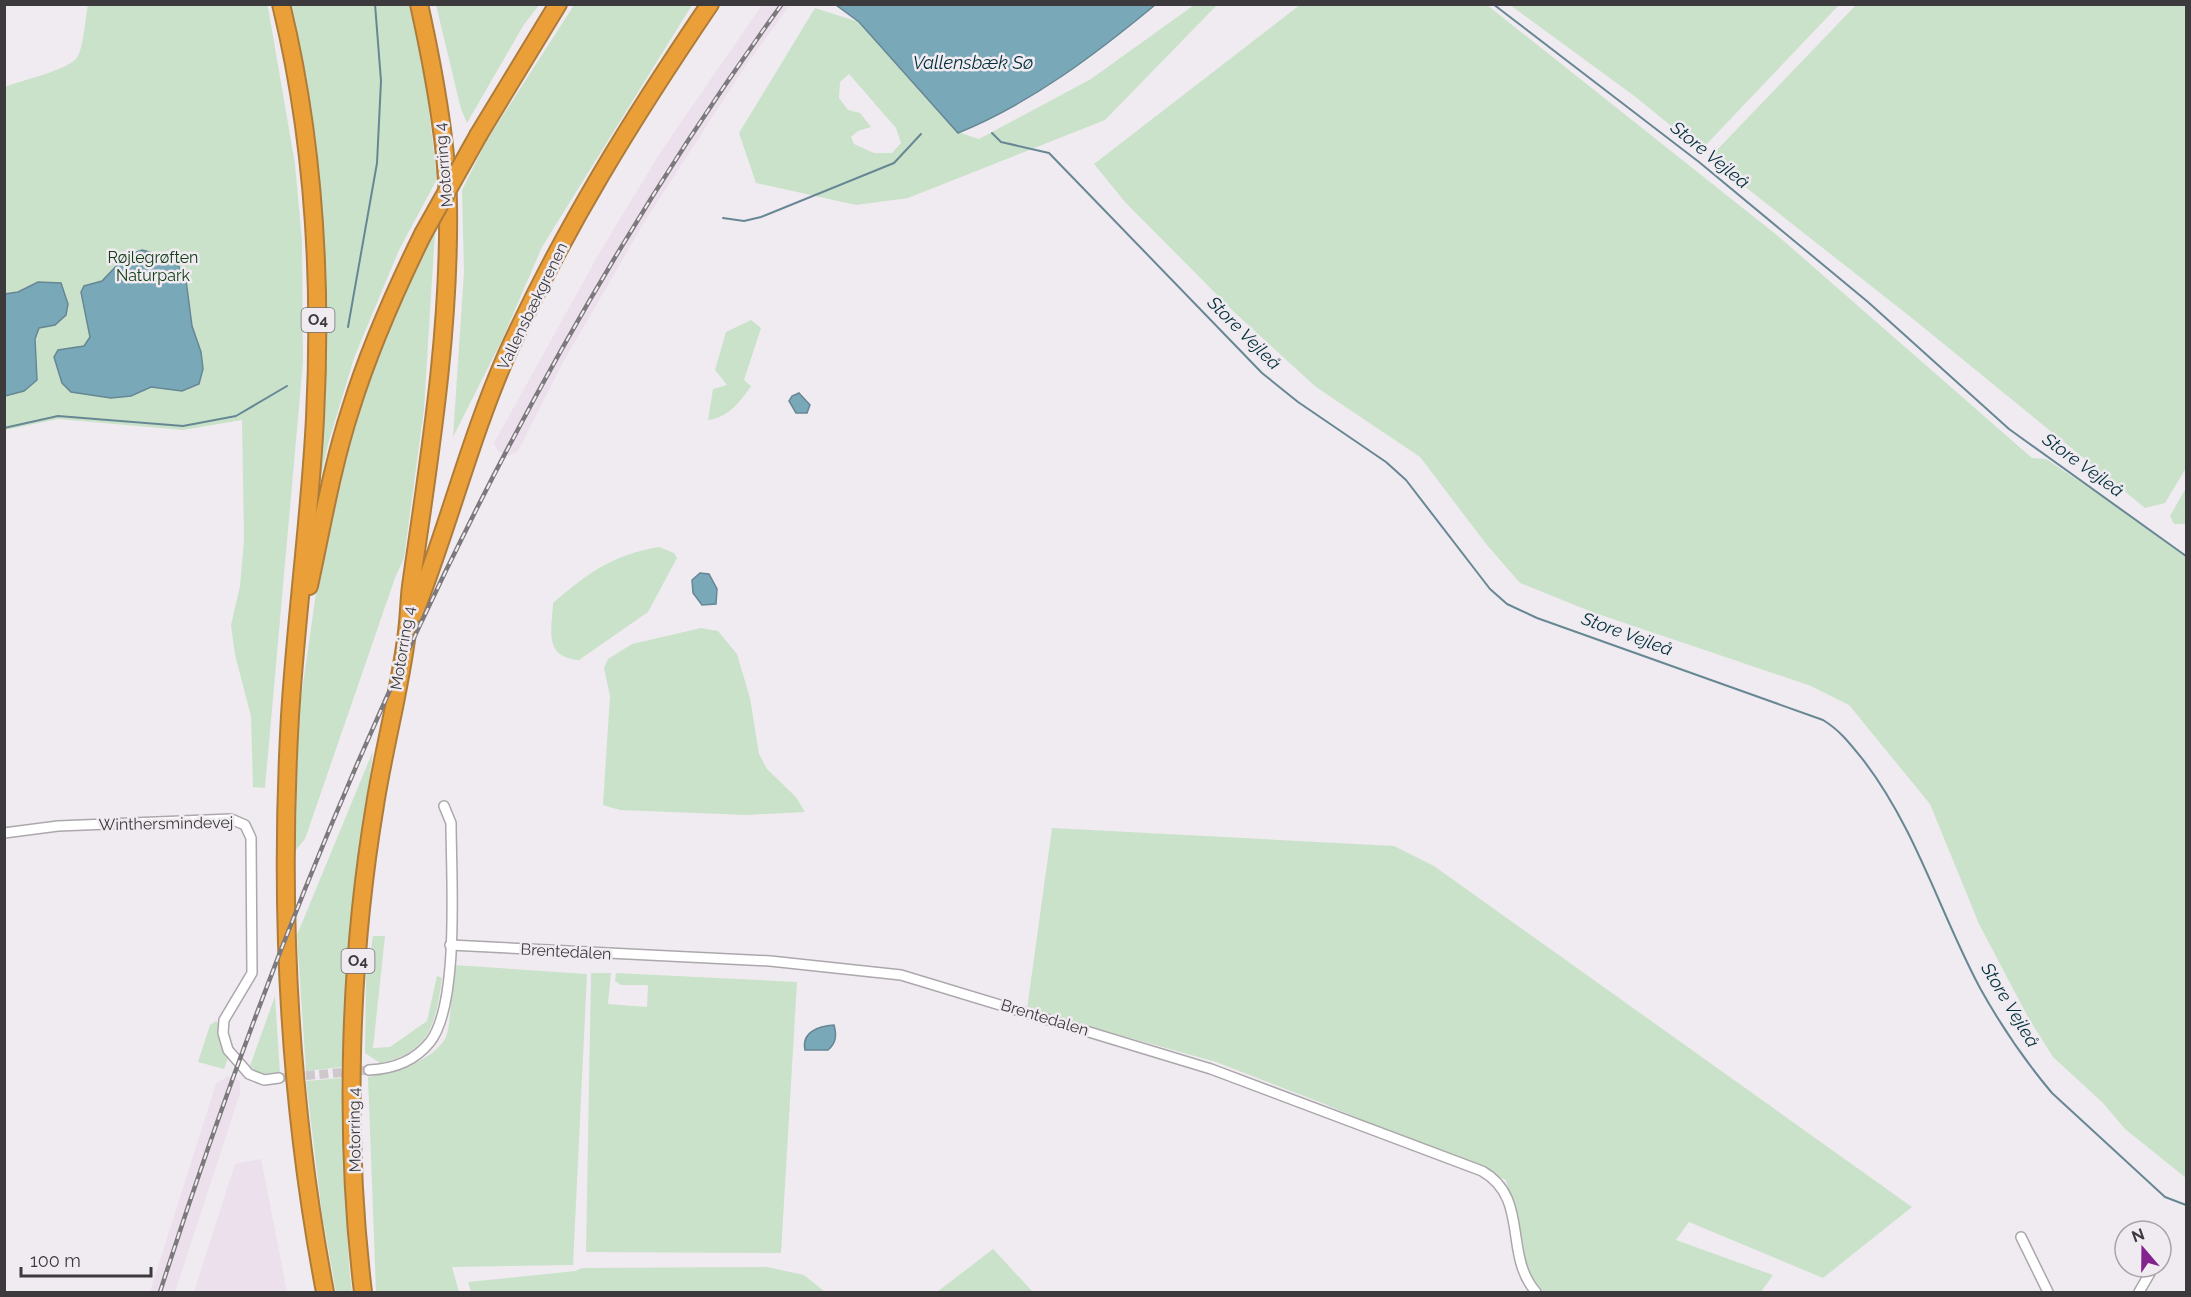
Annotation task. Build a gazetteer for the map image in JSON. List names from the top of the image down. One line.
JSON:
{"streets":{"highway":["Motorring 4","Vallensbækgrenen","O4"],"street":["Winthersmindevej","Brentedalen"]},"crossings":[["Motorring 4","Vallensbækgrenen"]],"water":["Vallensbæk Sø","Store Vejleå"],"parks":["Røjlegrøften Naturpark"],"scale_bar":"100 m","north":"top"}
